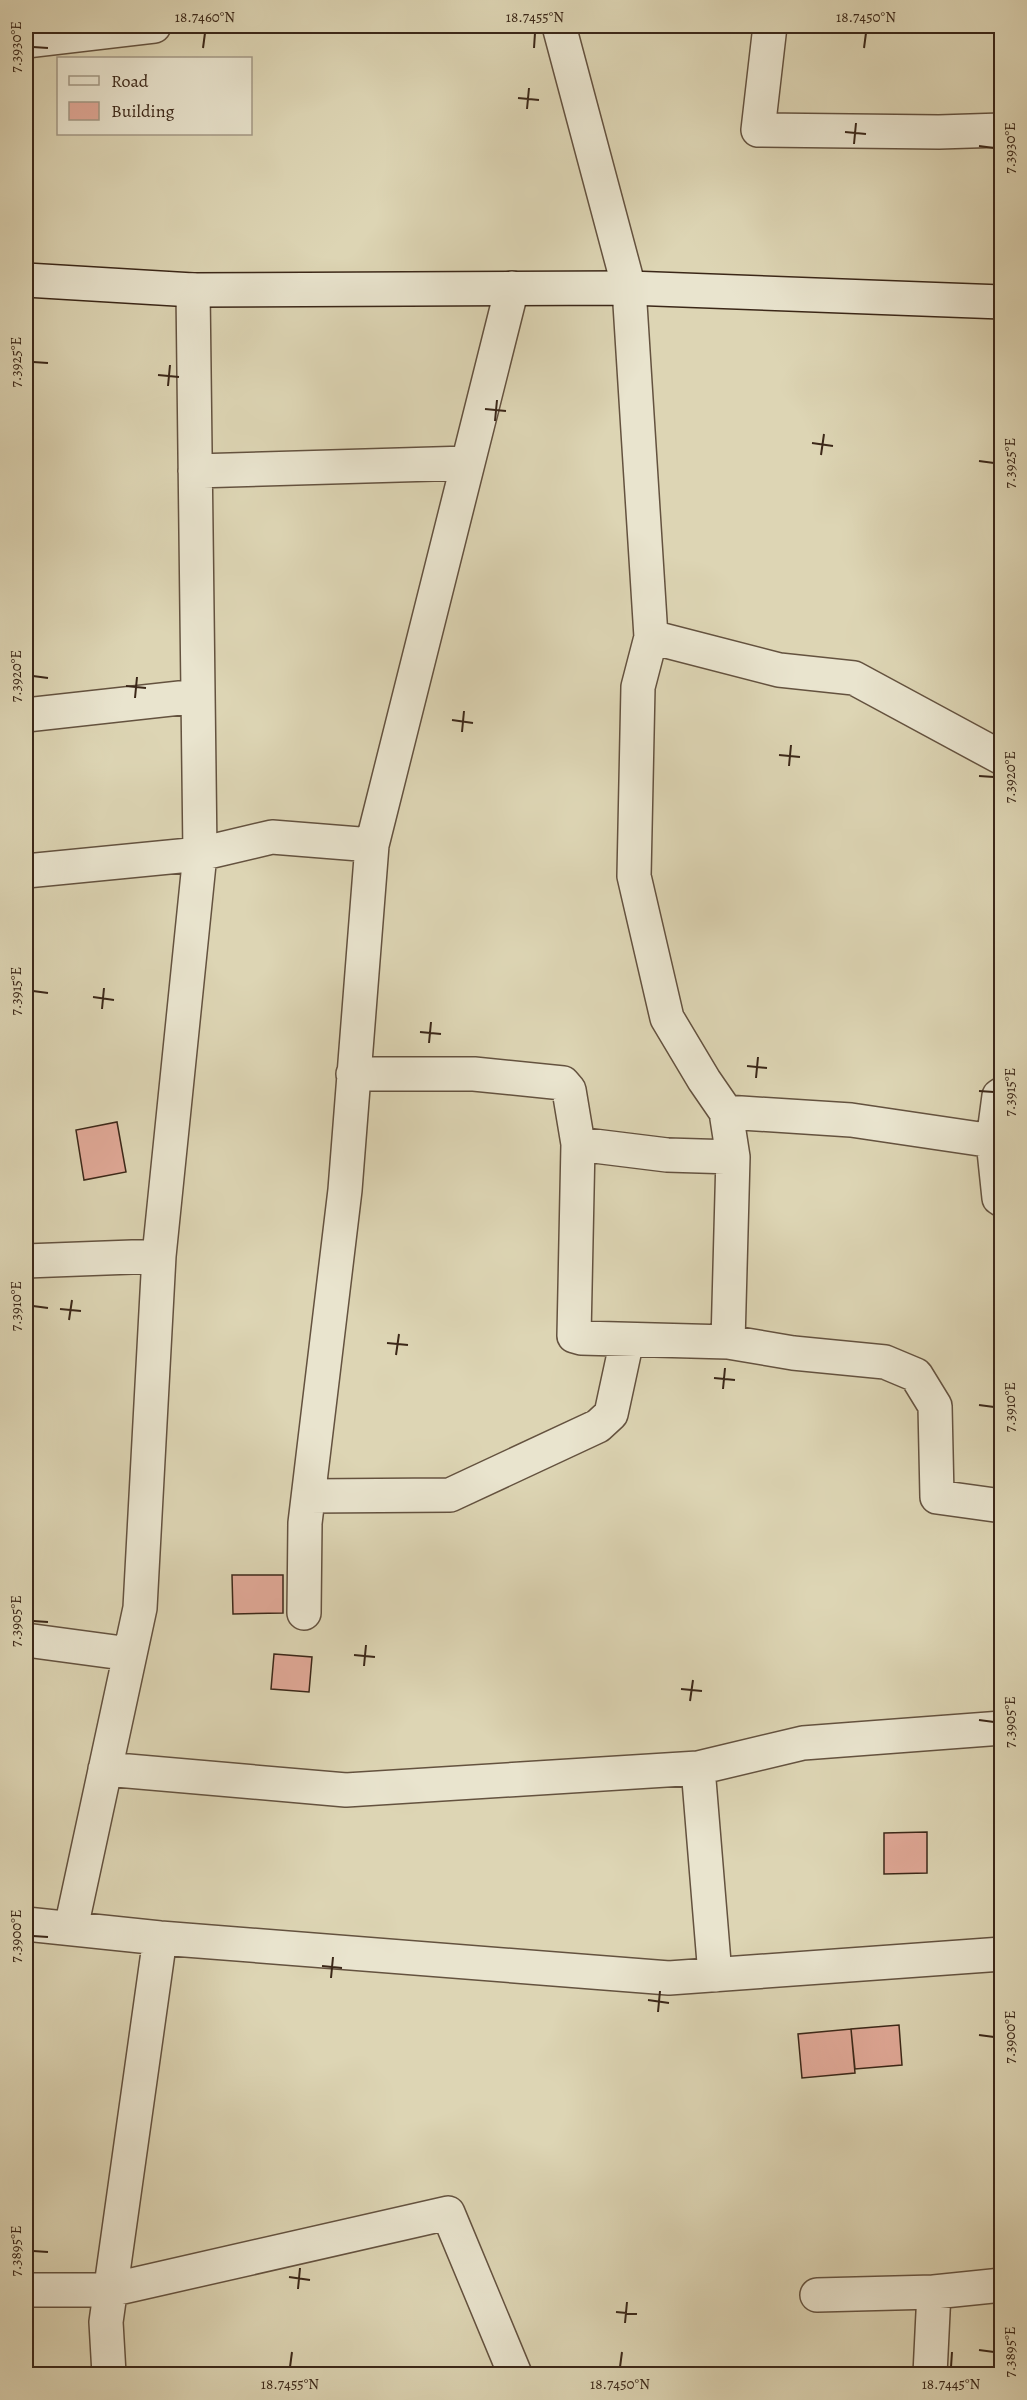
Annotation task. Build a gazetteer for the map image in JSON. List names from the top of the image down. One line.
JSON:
{"legend":["Road","Building"],"coordinates":["18.7460°N","18.7455°N","18.7450°N","7.3930°E","7.3925°E","7.3920°E","7.3915°E","7.3910°E","7.3905°E","7.3900°E","7.3895°E","18.7445°N"]}
